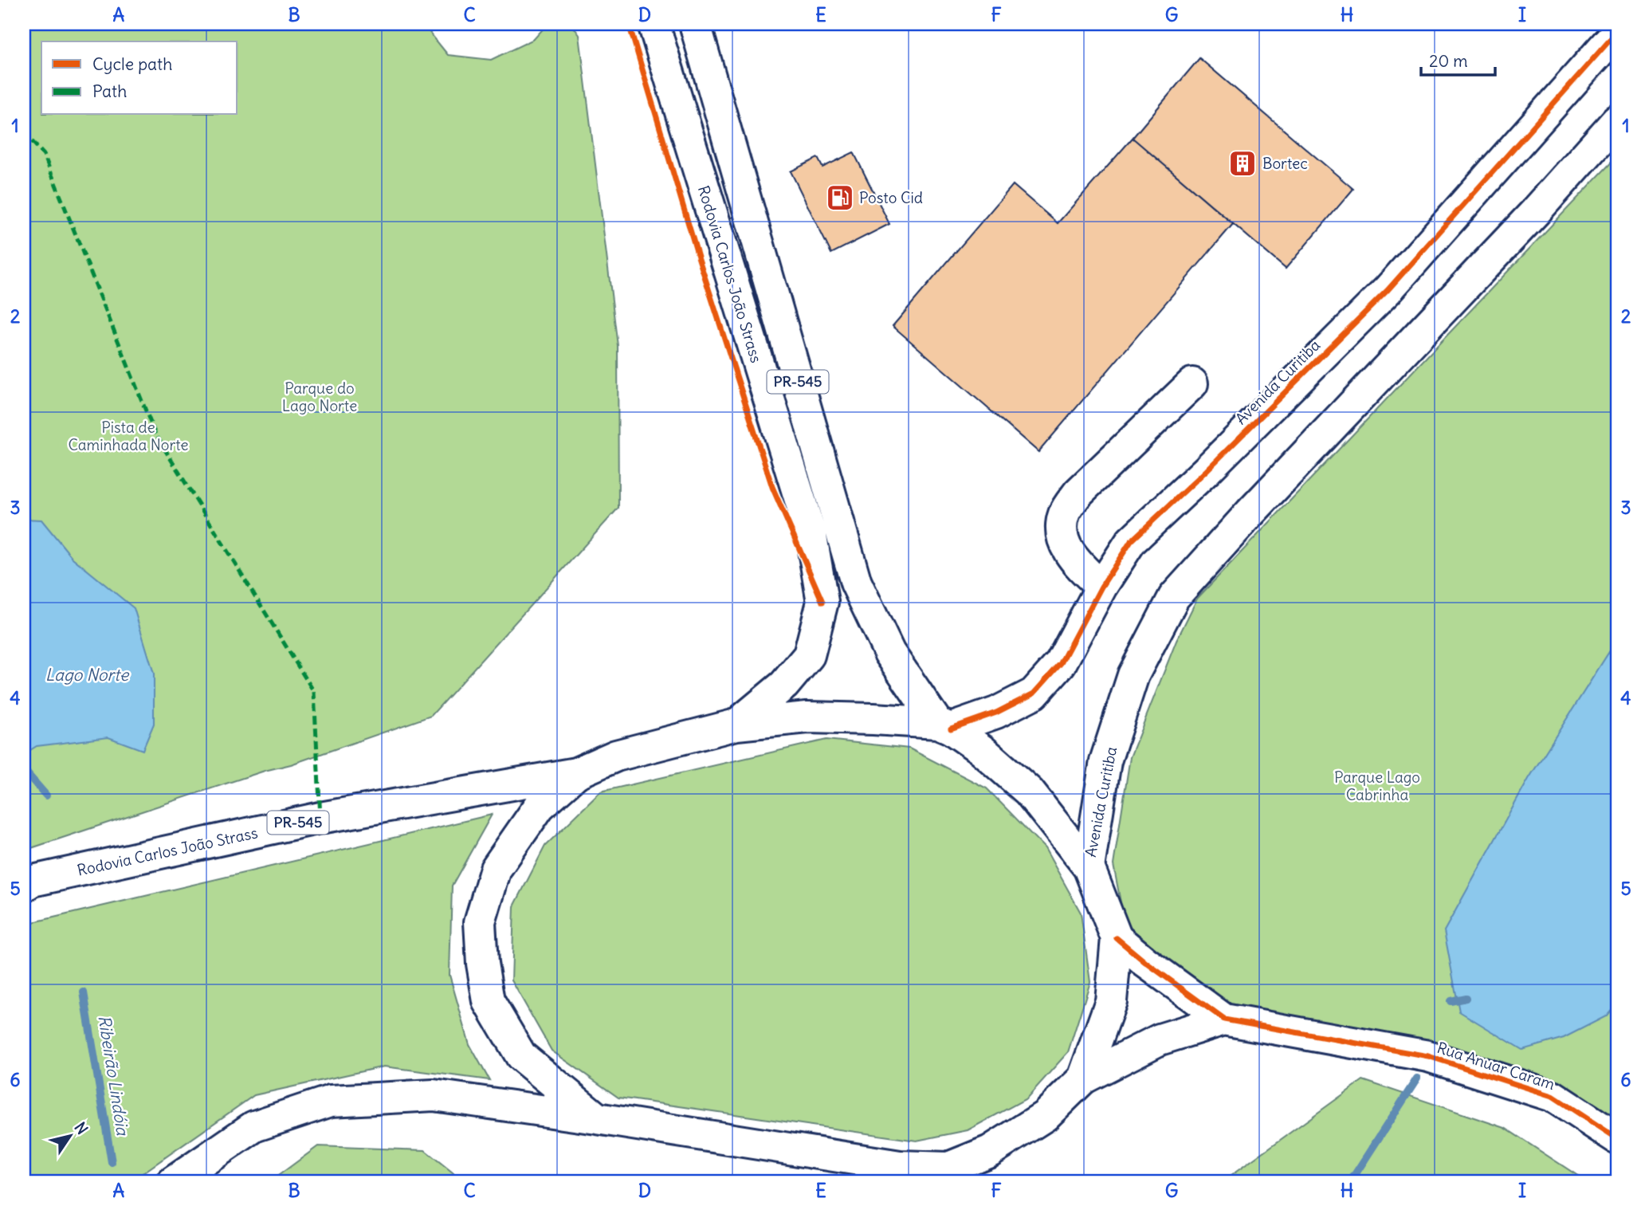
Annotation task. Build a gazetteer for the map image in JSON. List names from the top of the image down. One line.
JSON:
{"streets":{"main road":["Rodovia Carlos João Strass","PR-545","Avenida Curitiba","Rua Anuar Caram"]},"crossings":[["PR-545","Avenida Curitiba"]],"water":["Lago Norte","Ribeirão Lindóia"],"parks":["Parque do Lago Norte","Pista de Caminhada Norte","Parque Lago Cabrinha"],"places":{"building":["Bortec"],"fuel station":["Posto Cid"]},"legend":["Cycle path","Path"],"scale_bar":"20 m","north":"top right","grid":{"columns":["A","B","C","D","E","F","G","H","I"],"rows":["1","2","3","4","5","6"]}}
